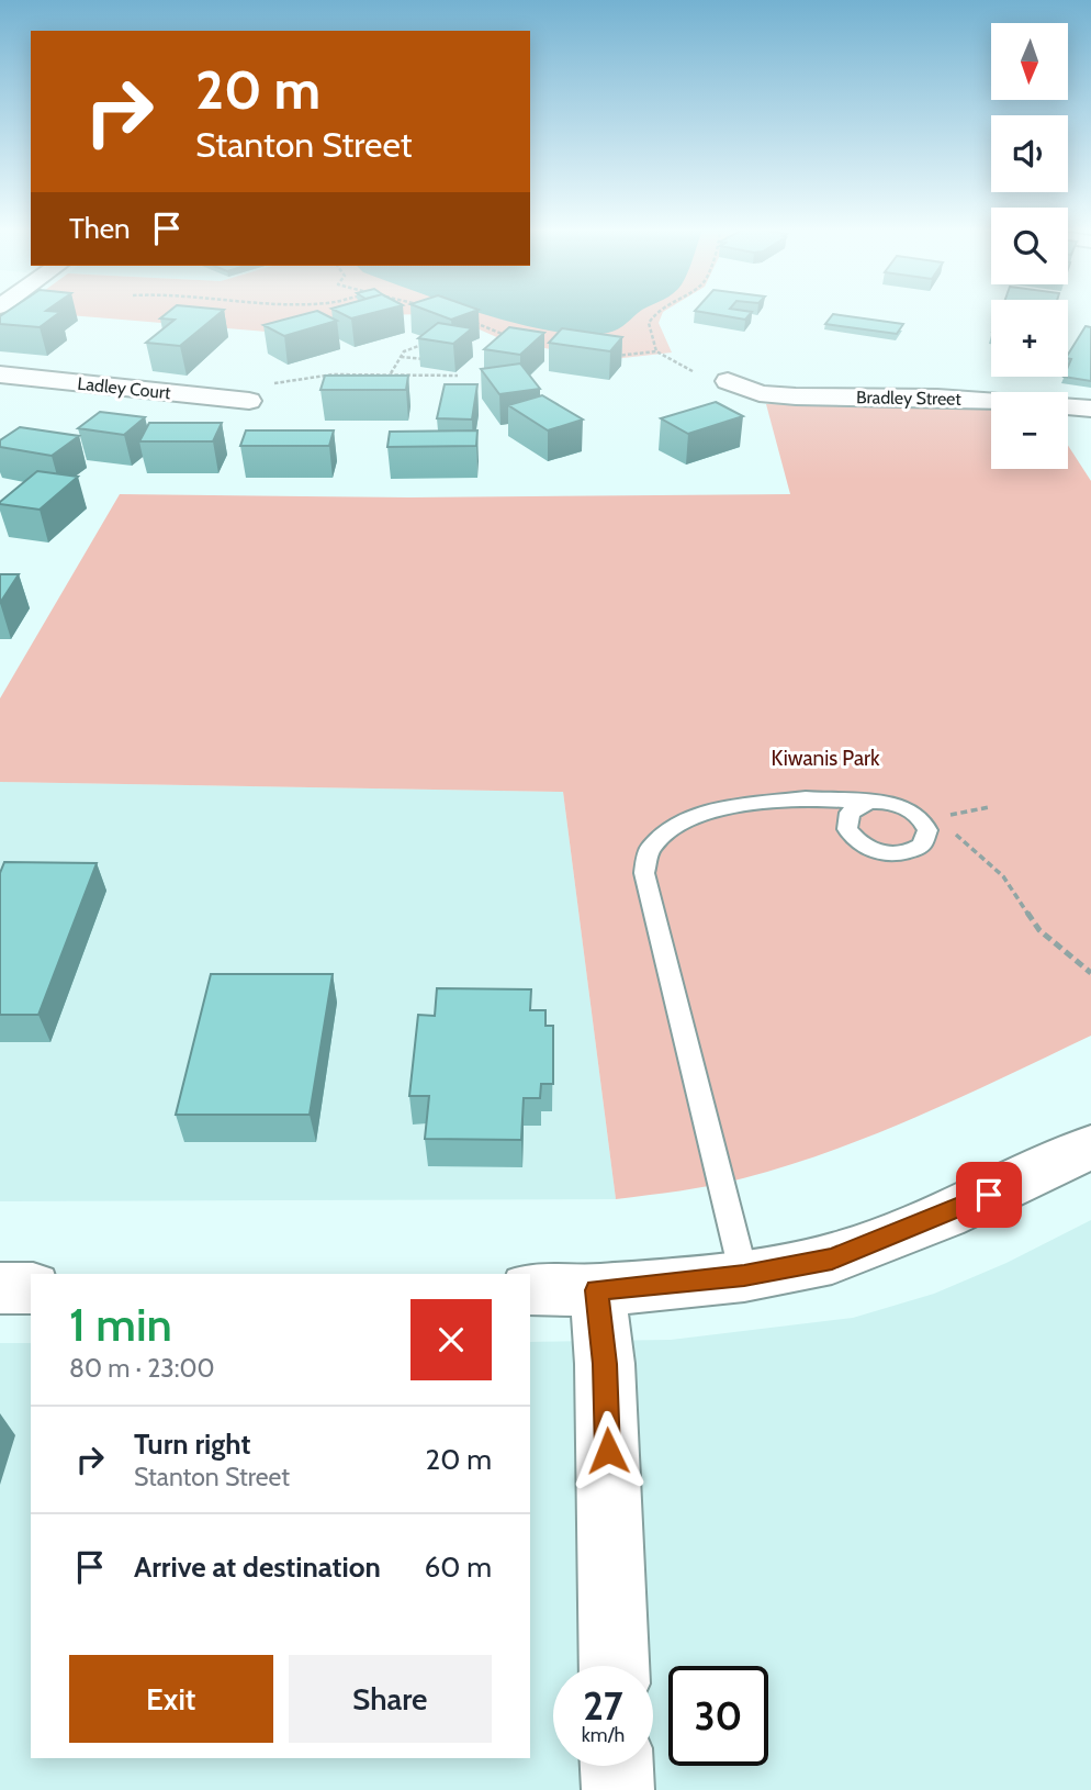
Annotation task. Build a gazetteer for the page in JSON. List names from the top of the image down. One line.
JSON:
{"streets":{"street":["Ladley Court","Bradley Street"]},"parks":["Kiwanis Park"],"north":"bottom","page":{"map_buttons":["+","−"],"turn":["20 m","Stanton Street"],"then":"Then","heading":["1 min","80 m · 23:00"],"list":[{"name":"Turn right","note":"Stanton Street","value":"20 m"},{"name":"Arrive at destination","value":"60 m"}],"buttons":["Exit","Share"],"speed":"27 km/h","limit":"30"}}
